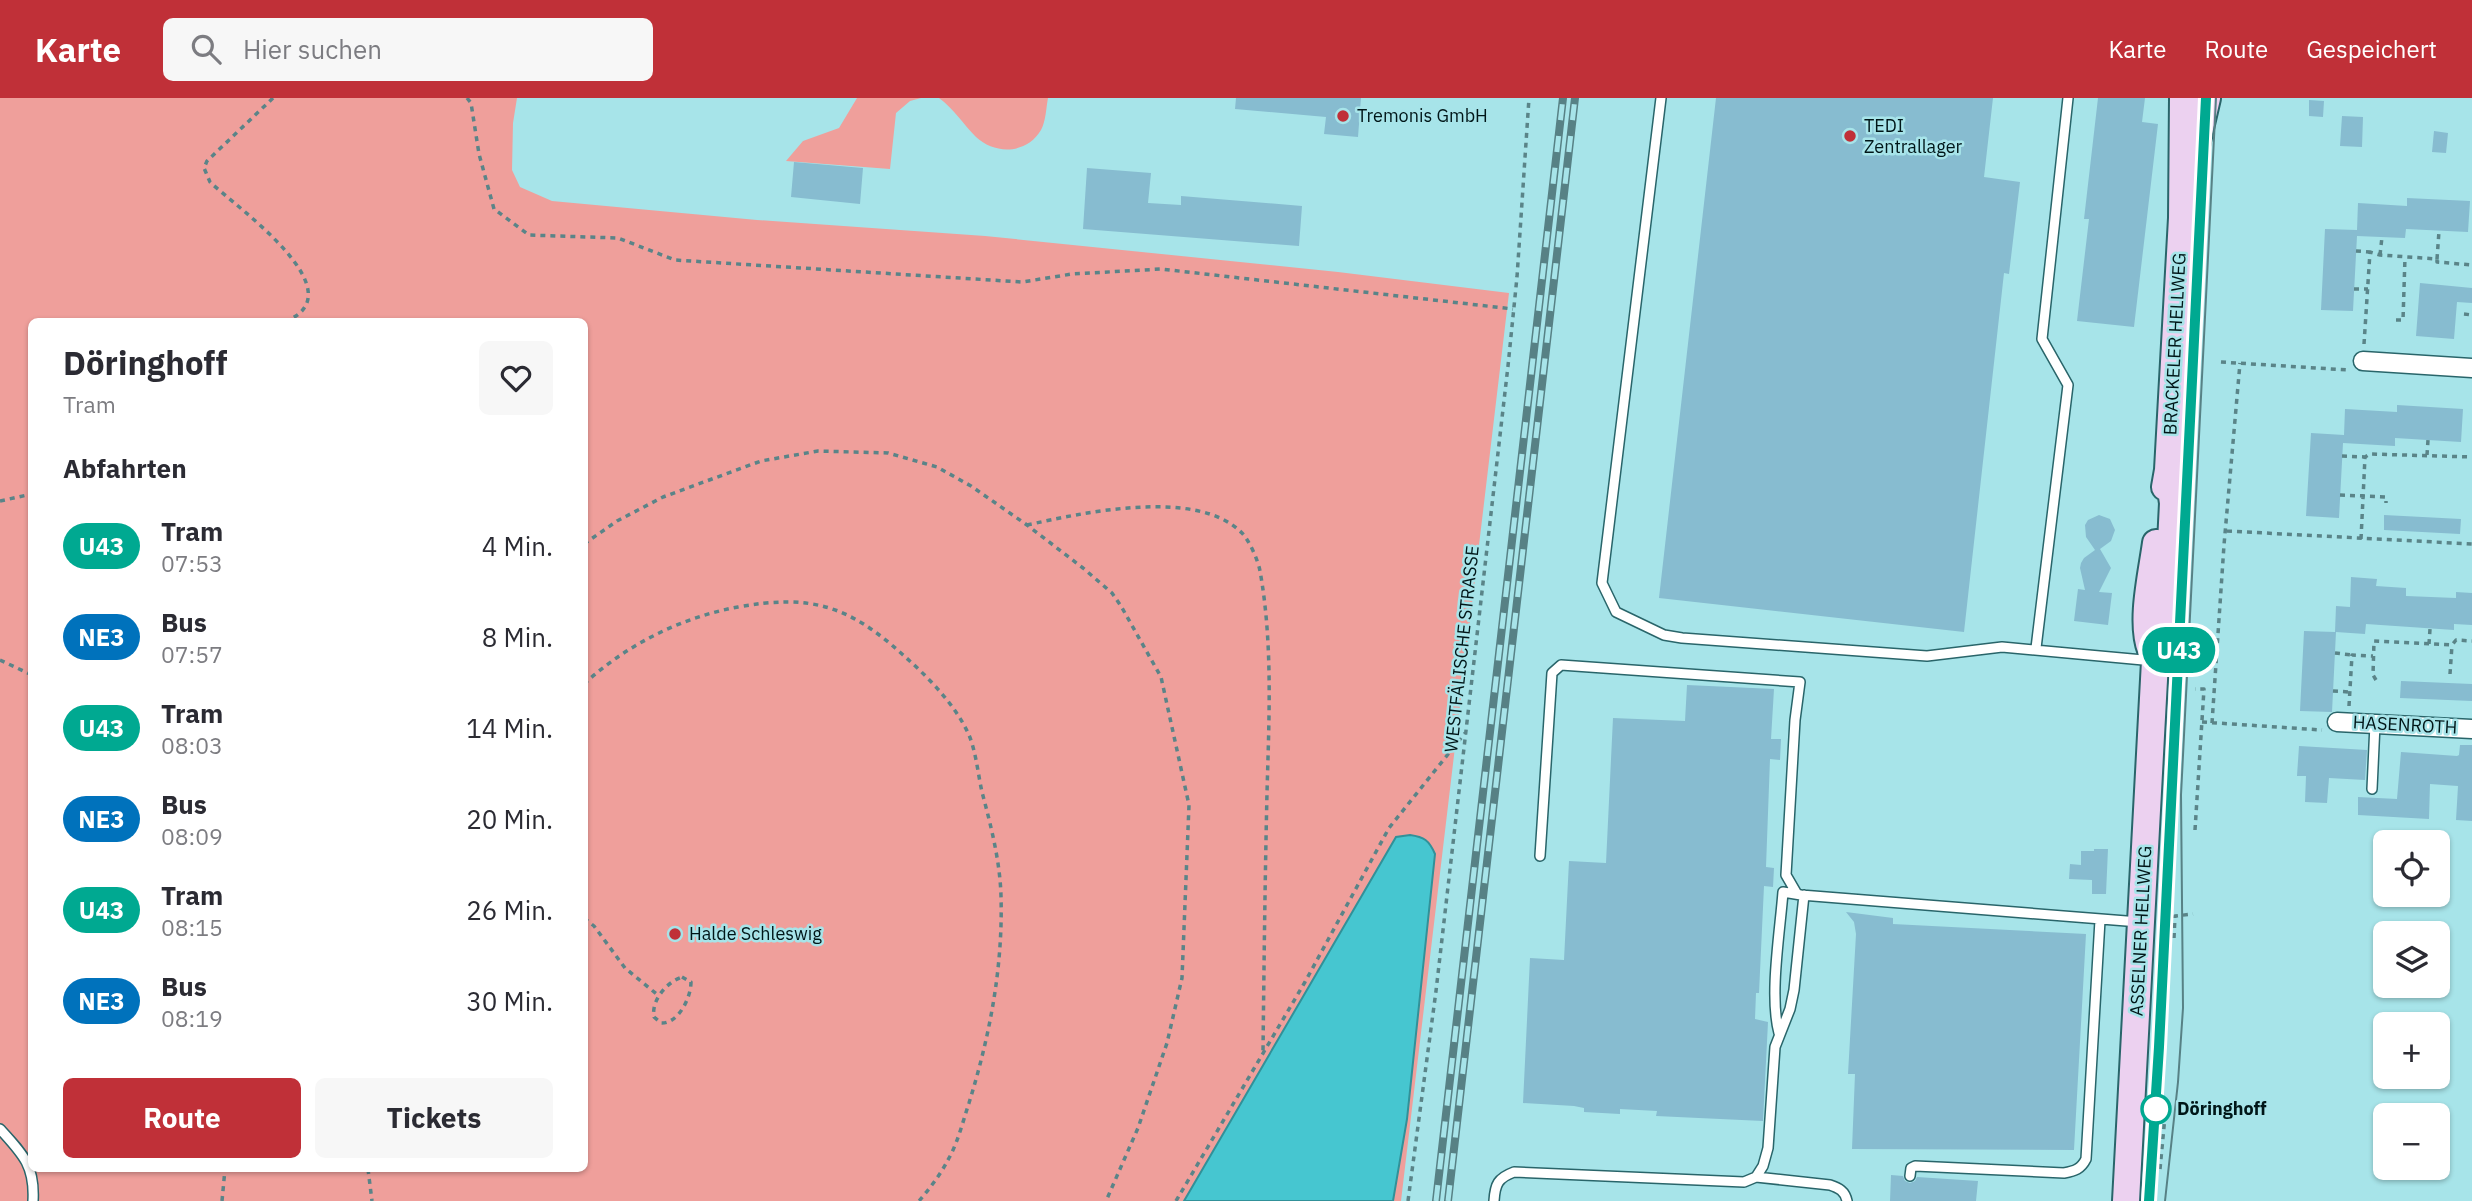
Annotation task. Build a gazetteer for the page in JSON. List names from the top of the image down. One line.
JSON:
{"streets":{"main road":["BRACKELER HELLWEG","ASSELNER HELLWEG"],"street":["HASENROTH"],"path":["WESTFÄLISCHE STRASSE"]},"crossings":[["BRACKELER HELLWEG","ASSELNER HELLWEG"]],"places":["Tremonis GmbH","TEDI Zentrallager","Halde Schleswig","Döringhoff"],"lines":["tram line U43"],"page":{"header":"Karte","search":"Hier suchen","nav":["Karte","Route","Gespeichert"],"on_map":"U43","heading":[["Döringhoff","Tram"],"Abfahrten"],"list":[{"mark":"U43","name":"Tram","note":"07:53","value":"4 Min."},{"mark":"NE3","name":"Bus","note":"07:57","value":"8 Min."},{"mark":"U43","name":"Tram","note":"08:03","value":"14 Min."},{"mark":"NE3","name":"Bus","note":"08:09","value":"20 Min."},{"mark":"U43","name":"Tram","note":"08:15","value":"26 Min."},{"mark":"NE3","name":"Bus","note":"08:19","value":"30 Min."}],"map_buttons":["+","−"],"buttons":["Route","Tickets"]}}
